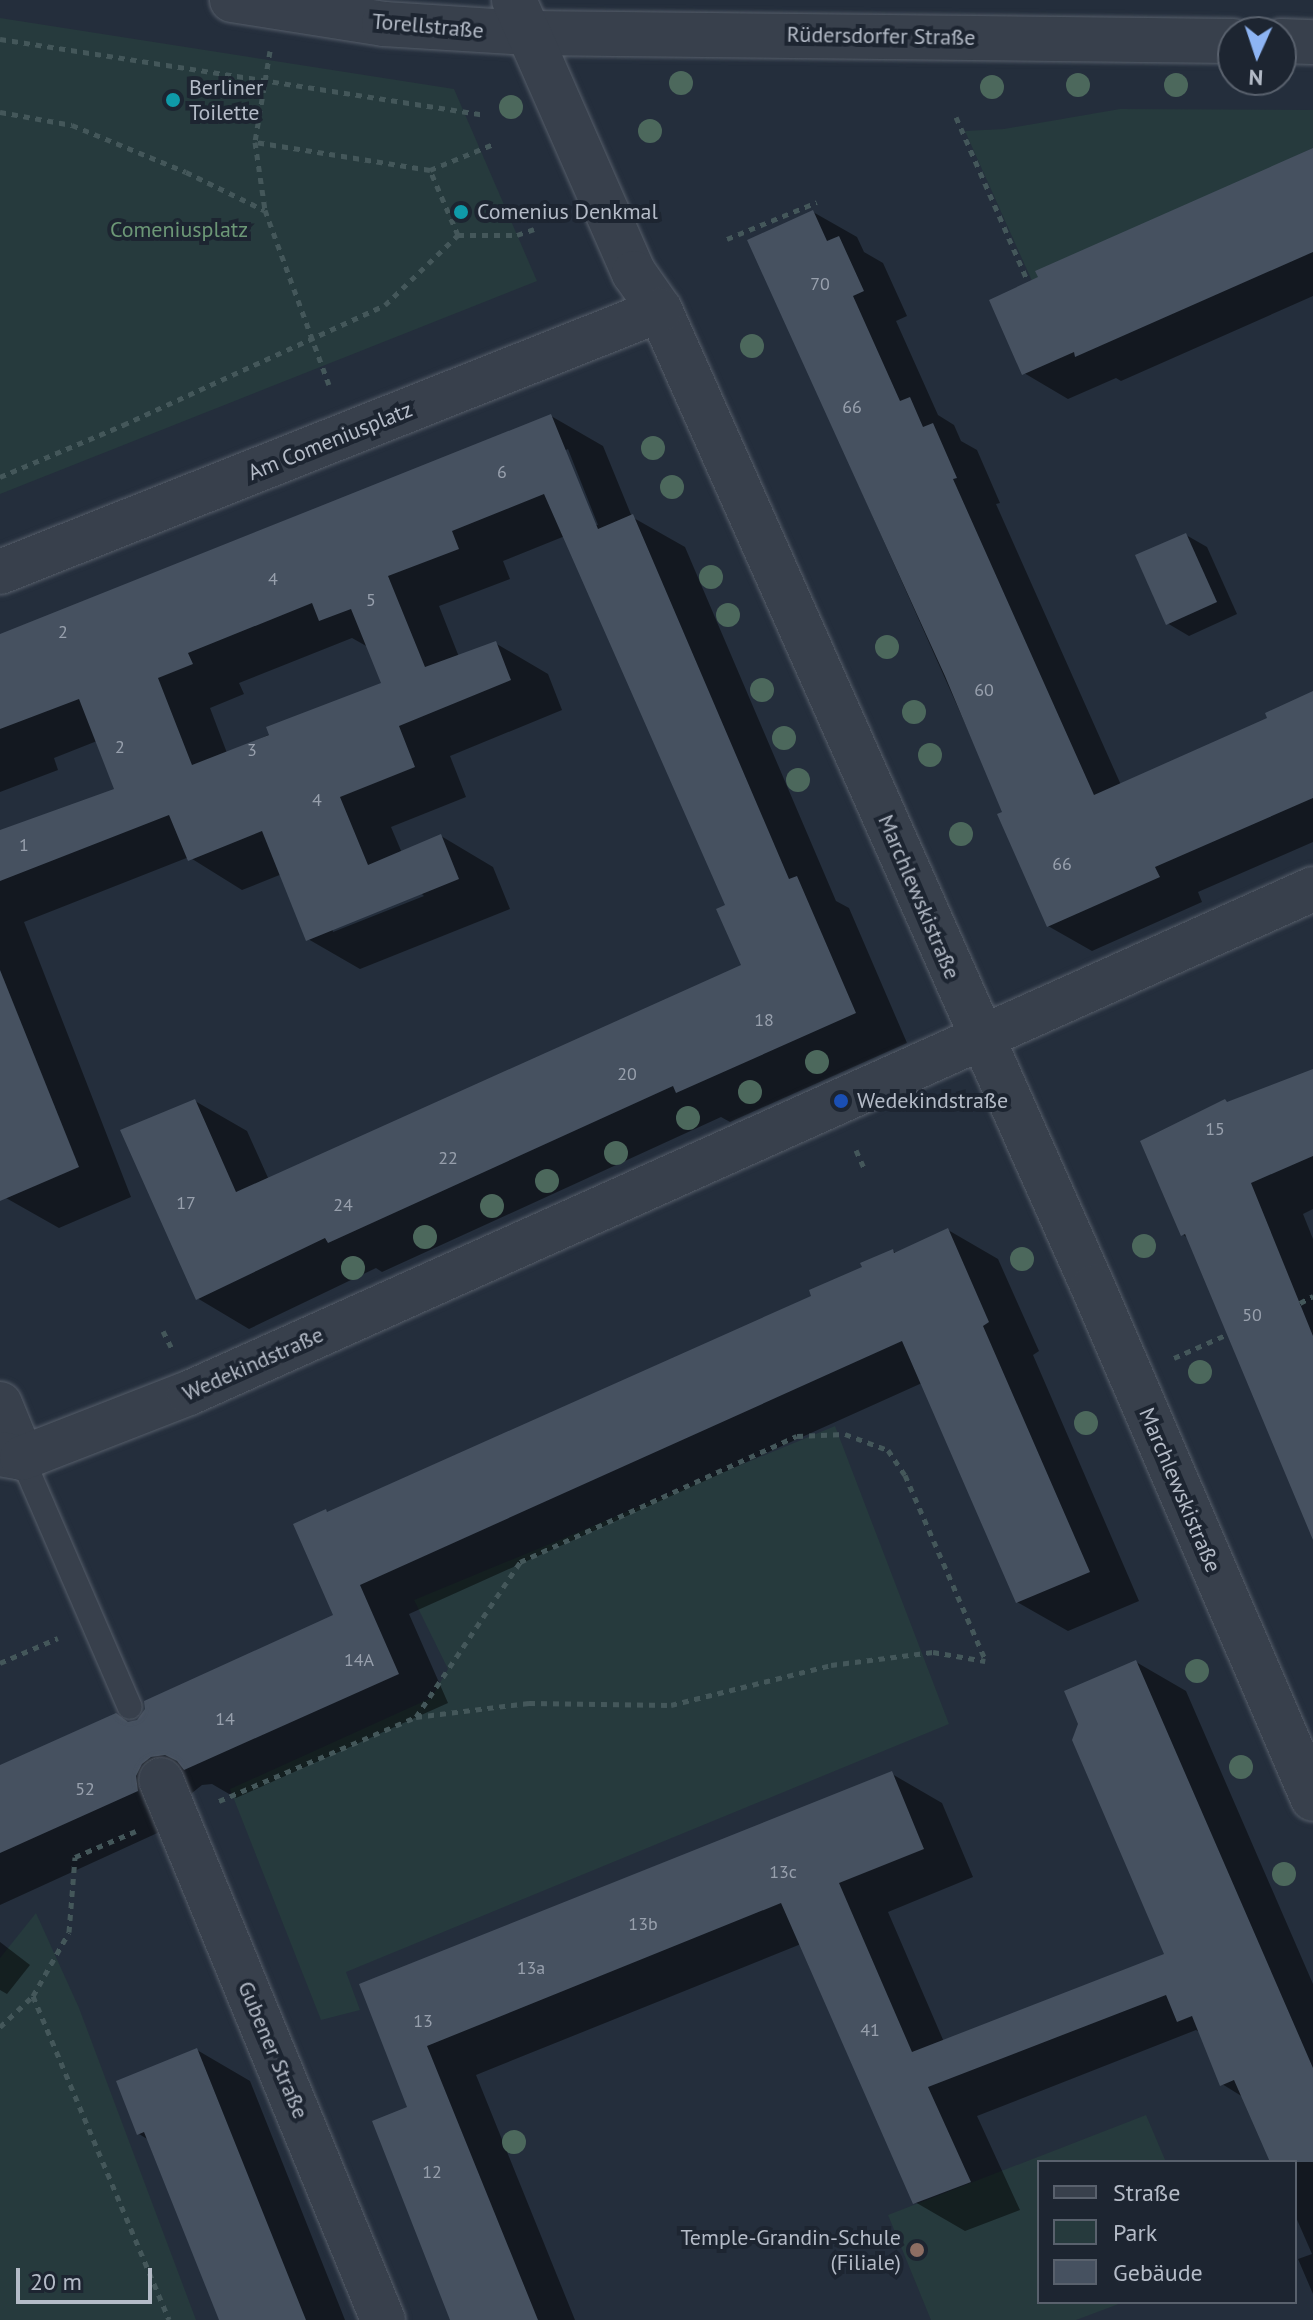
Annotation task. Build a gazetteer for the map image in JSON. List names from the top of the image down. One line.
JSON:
{"streets":{"street":["Torellstraße","Rüdersdorfer Straße","Am Comeniusplatz","Marchlewskistraße","Wedekindstraße","Gubener Straße"]},"crossings":[["Torellstraße","Rüdersdorfer Straße"],["Torellstraße","Marchlewskistraße"],["Rüdersdorfer Straße","Marchlewskistraße"],["Am Comeniusplatz","Marchlewskistraße"],["Marchlewskistraße","Wedekindstraße"]],"parks":["Comeniusplatz"],"places":["Berliner Toilette","Comenius Denkmal","Wedekindstraße","Temple-Grandin-Schule (Filiale)"],"house_numbers":["70","66","6","4","5","2","60","2","3","4","1","66","18","20","15","22","17","24","50","14A","14","52","13c","13b","13a","13","41","12"],"legend":["Straße","Park","Gebäude"],"scale_bar":"20 m","north":"bottom"}
